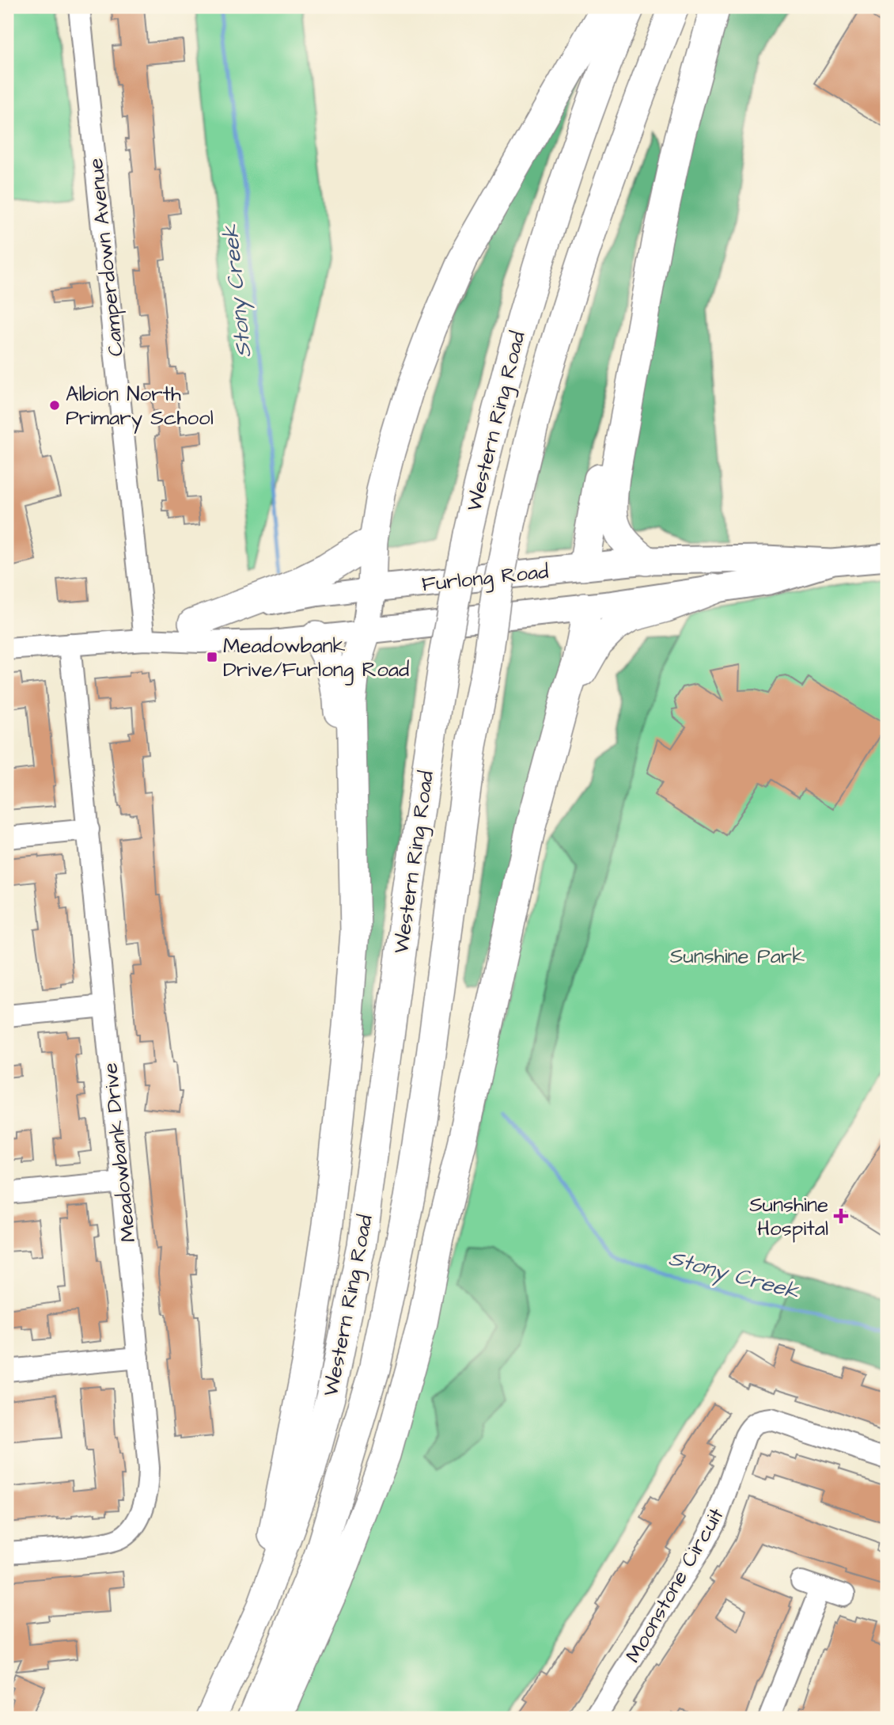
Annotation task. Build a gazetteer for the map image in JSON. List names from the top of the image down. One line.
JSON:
{"streets":{"highway":["Western Ring Road"],"main road":["Furlong Road"],"street":["Camperdown Avenue","Meadowbank Drive","Moonstone Circuit"]},"crossings":[["Camperdown Avenue","Furlong Road"],["Furlong Road","Meadowbank Drive"]],"water":["Stony Creek"],"parks":["Sunshine Park"],"places":{"other":["Albion North Primary School"],"transit":["Meadowbank Drive/Furlong Road"],"health":["Sunshine Hospital"]}}
